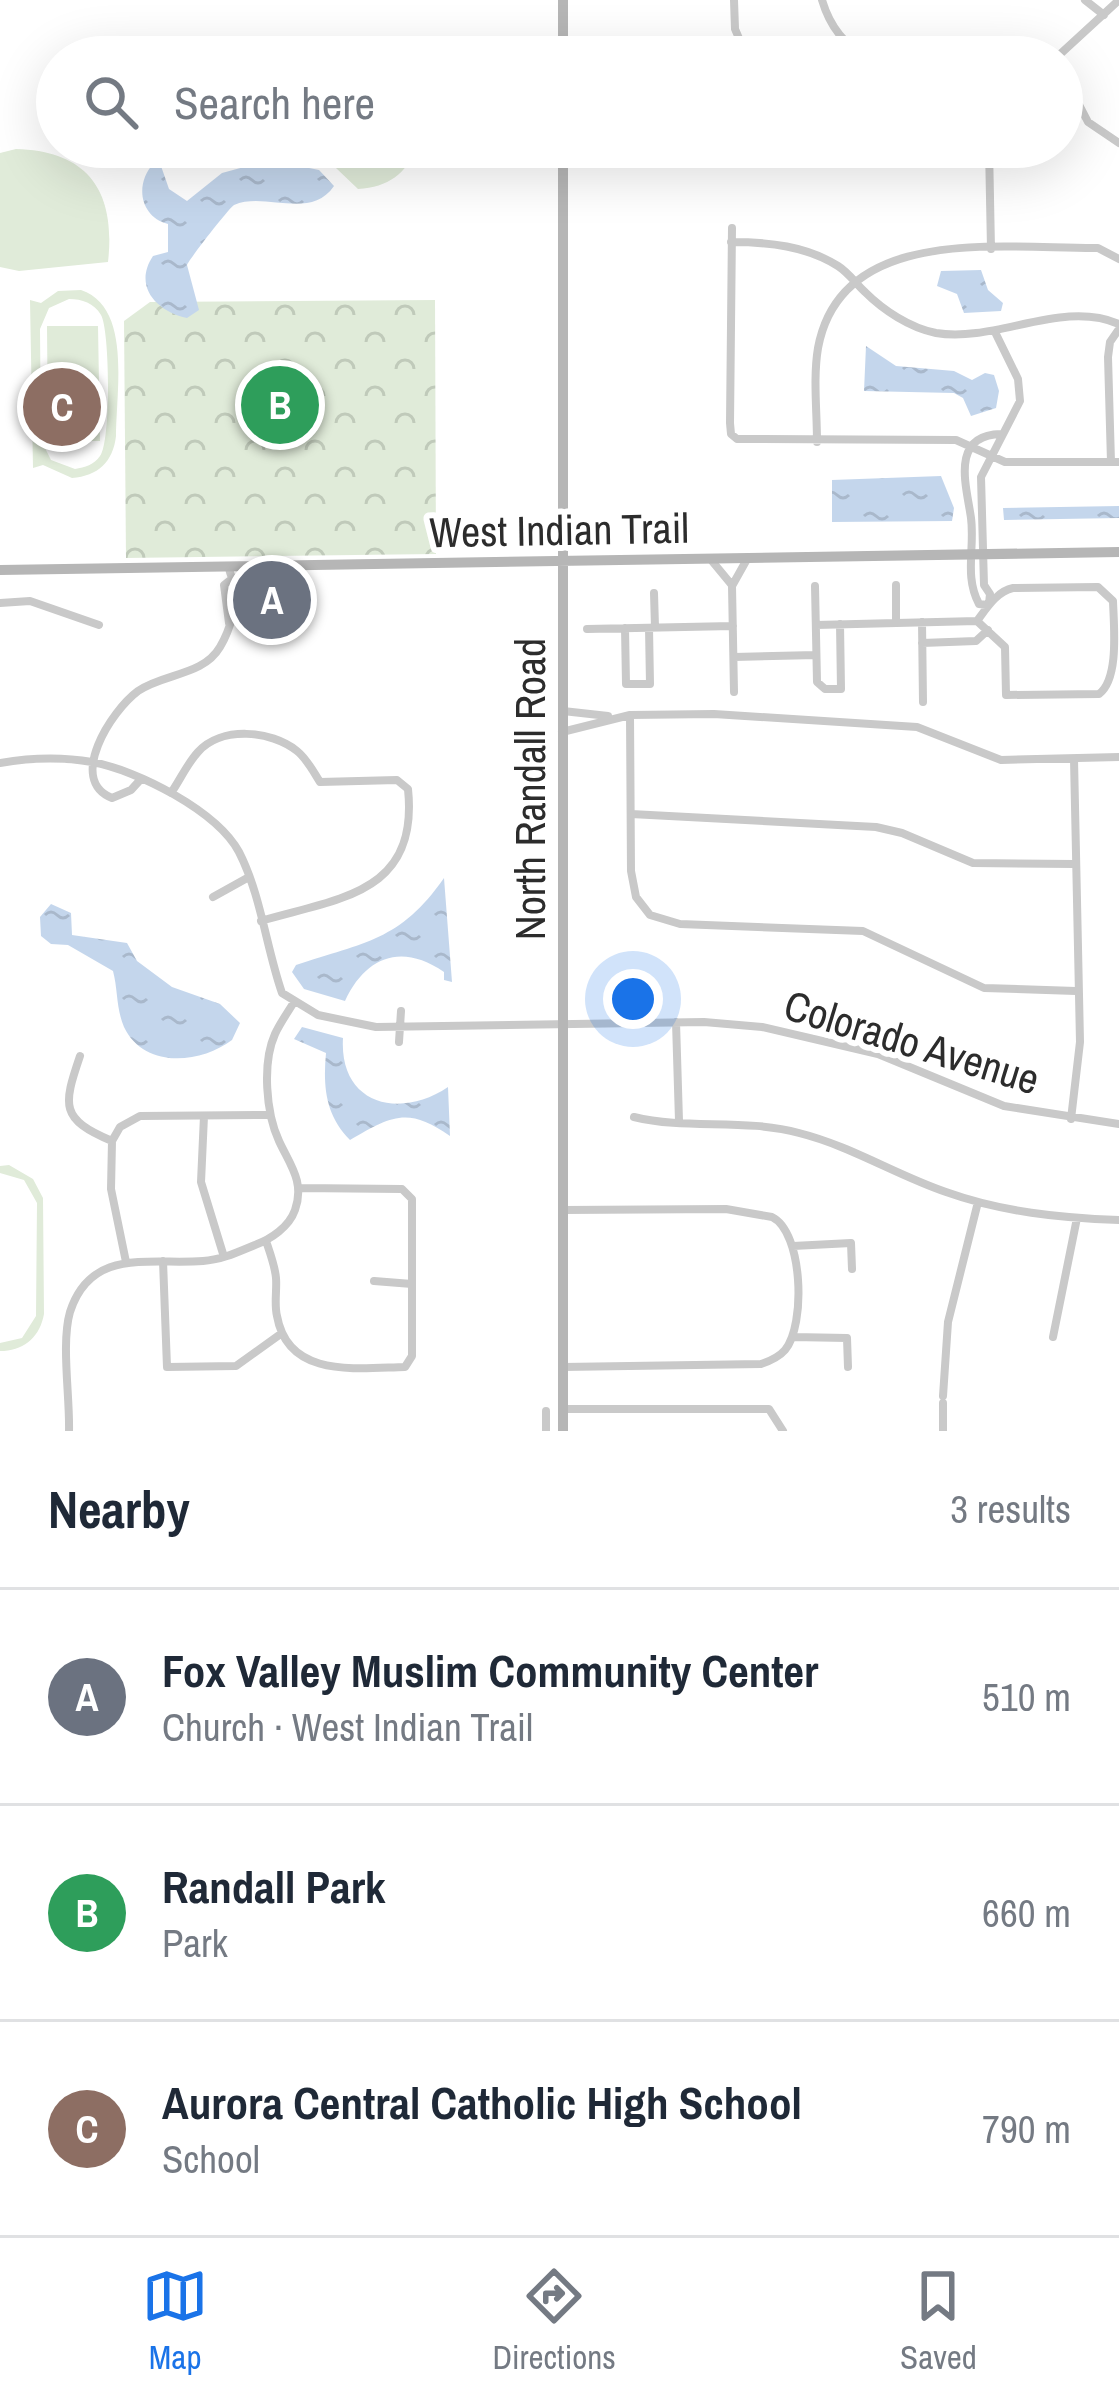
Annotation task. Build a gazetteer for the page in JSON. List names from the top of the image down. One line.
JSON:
{"streets":{"main road":["West Indian Trail","North Randall Road"],"street":["Colorado Avenue"]},"crossings":[["West Indian Trail","North Randall Road"],["North Randall Road","Colorado Avenue"]],"page":{"search":"Search here","pins":["B","C","A"],"heading":["Nearby","3 results"],"list":[{"mark":"A","name":"Fox Valley Muslim Community Center","note":"Church · West Indian Trail","value":"510 m"},{"mark":"B","name":"Randall Park","note":"Park","value":"660 m"},{"mark":"C","name":"Aurora Central Catholic High School","note":"School","value":"790 m"}],"nav":["Map","Directions","Saved"]}}
